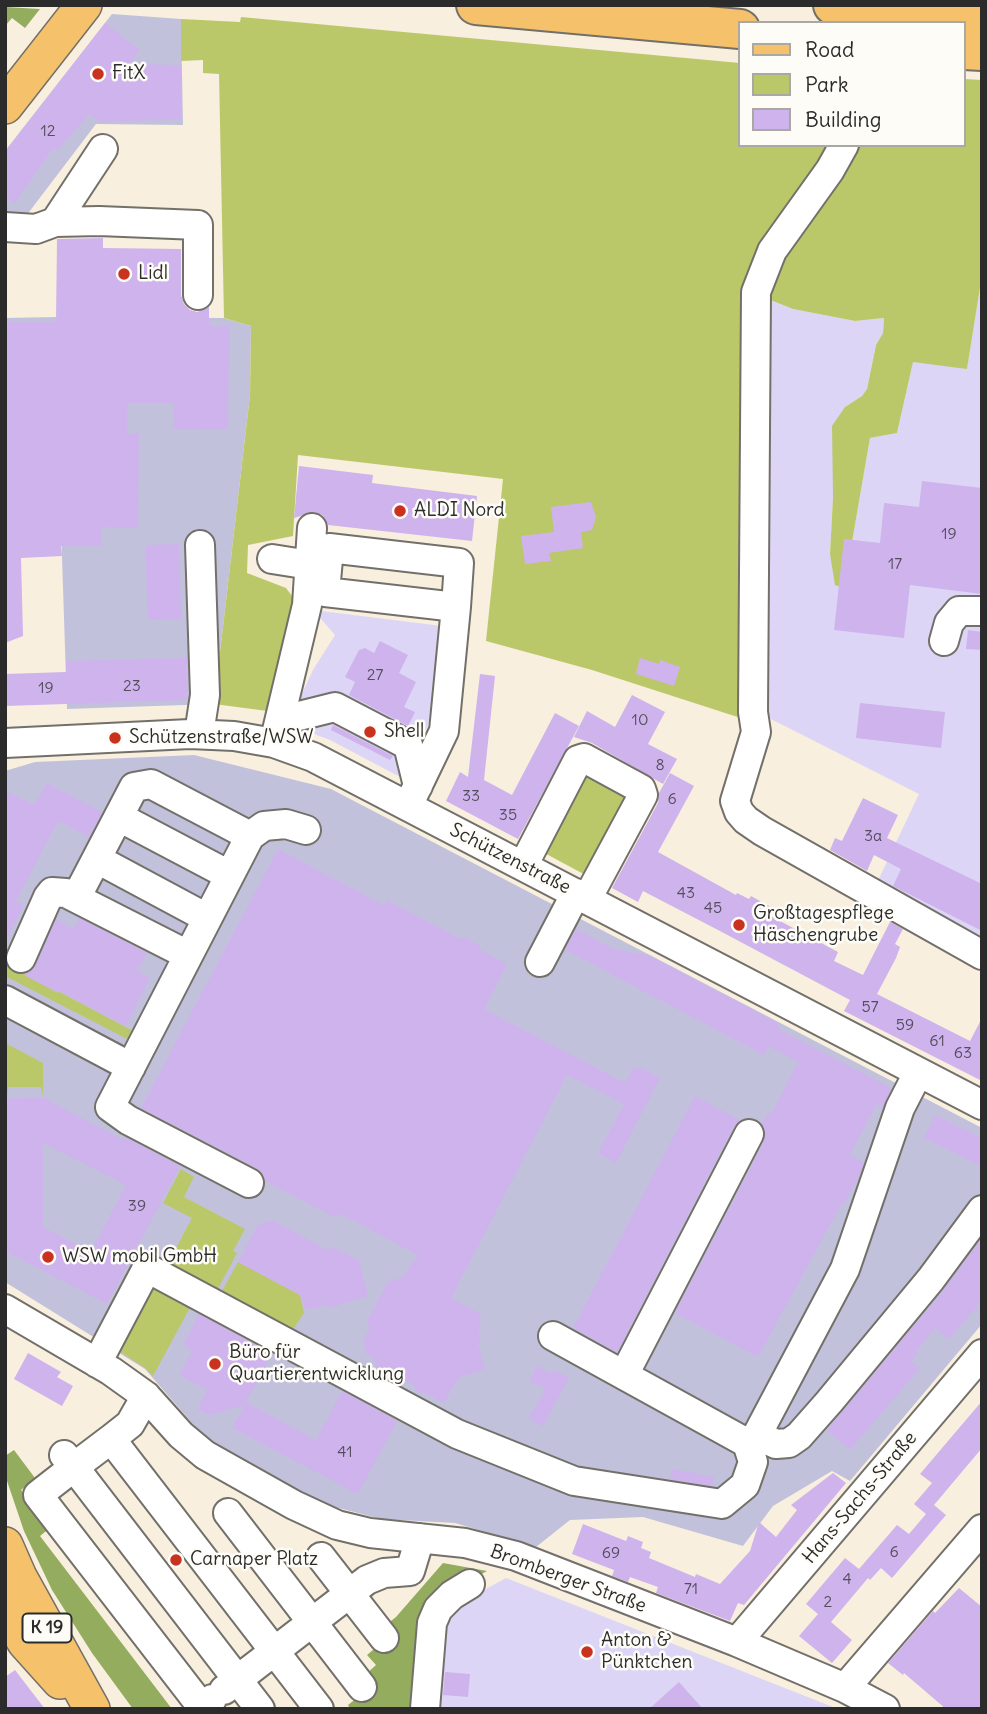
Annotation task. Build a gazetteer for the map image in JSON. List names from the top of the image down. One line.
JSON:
{"streets":{"main road":["K 19"],"street":["Schützenstraße","Hans-Sachs-Straße","Bromberger Straße"]},"crossings":[["Hans-Sachs-Straße","Bromberger Straße"]],"places":["FitX","Lidl","ALDI Nord","Shell","Schützenstraße/WSW","Großtagespflege Häschengrube","WSW mobil GmbH","Büro für Quartierentwicklung","Carnaper Platz","Anton & Pünktchen"],"house_numbers":["12","19","17","27","23","19","10","8","33","6","35","3a","43","45","57","59","61","63","39","41","6","69","4","71","2"],"legend":["Road","Park","Building"]}
